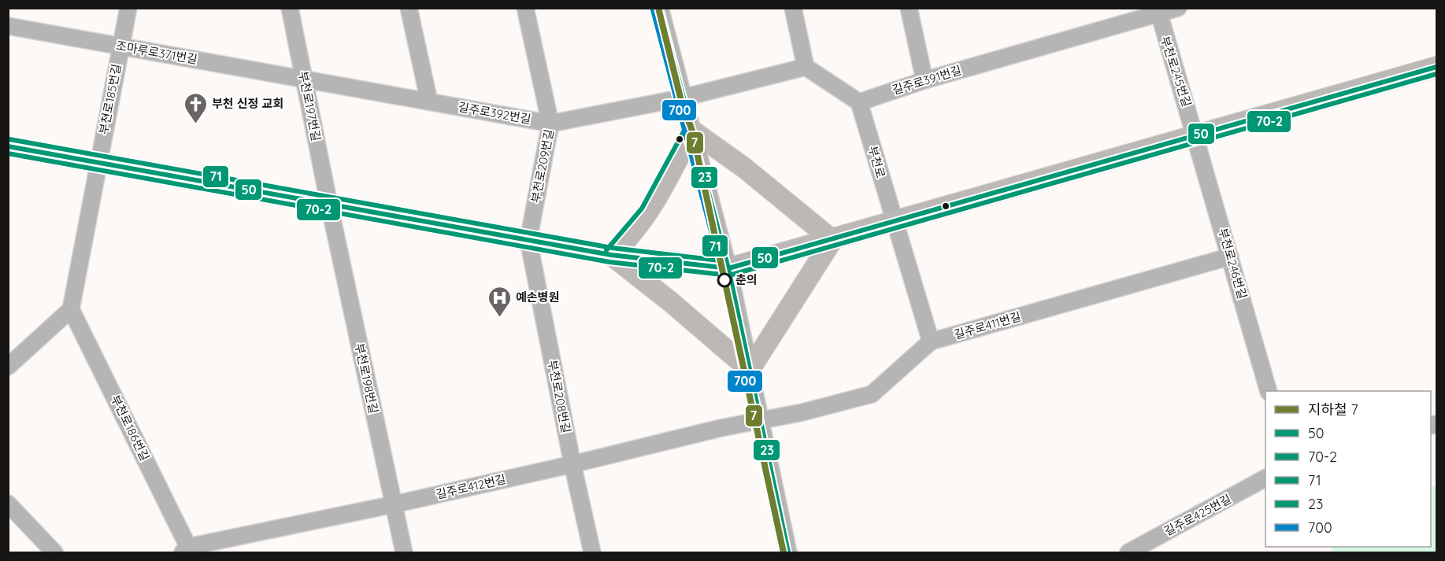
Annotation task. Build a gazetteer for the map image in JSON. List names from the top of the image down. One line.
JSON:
{"streets":{"street":["조마루로371번길","부천로245번길","길주로391번길","부천로185번길","부천로197번길","길주로392번길","부천로","부천로209번길","부천로246번길","길주로411번길","부천로198번길","부천로208번길","부천로186번길","길주로412번길","길주로425번길"]},"crossings":[["조마루로371번길","부천로185번길"],["조마루로371번길","부천로197번길"],["조마루로371번길","길주로392번길"],["부천로245번길","길주로391번길"],["부천로245번길","부천로246번길"],["길주로391번길","부천로"],["부천로197번길","길주로392번길"],["부천로197번길","부천로198번길"],["길주로392번길","부천로209번길"],["부천로","길주로411번길"],["부천로209번길","부천로208번길"],["부천로246번길","길주로411번길"],["길주로411번길","길주로412번길"],["부천로198번길","길주로412번길"],["부천로208번길","길주로412번길"],["부천로186번길","길주로412번길"]],"places":{"church":["부천 신정 교회"],"other":["춘의"],"hospital":["예손병원"]},"lines":["metro line 7","transit line 23","transit line 71","transit line 700","transit line 50","transit line 70-2"],"legend":["지하철 7","50","70-2","71","23","700"]}
